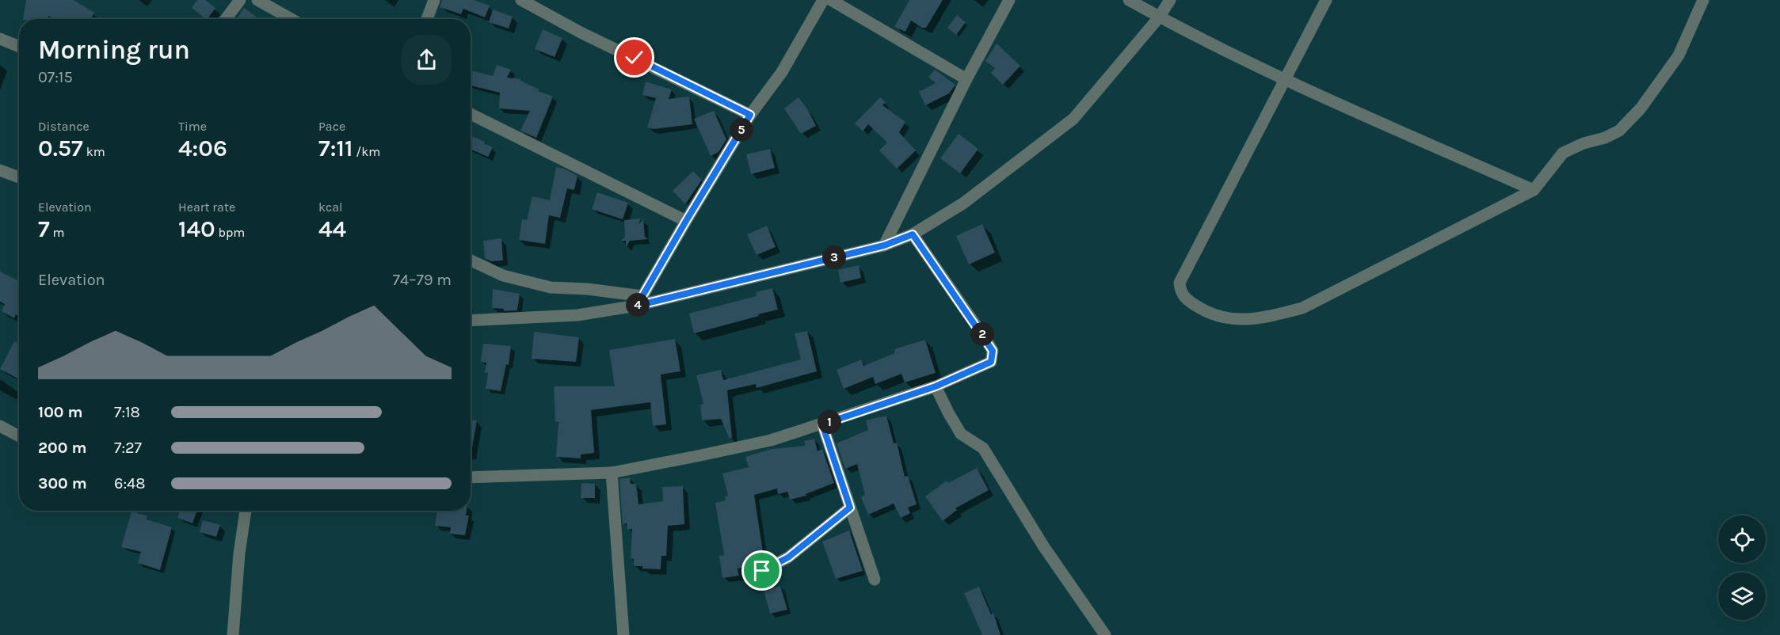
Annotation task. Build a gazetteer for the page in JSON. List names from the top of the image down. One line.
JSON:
{"page":{"heading":["Morning run","07:15"],"stats":[["Distance","0.57 km"],["Time","4:06"],["Pace","7:11 /km"],["Elevation","7 m"],["Heart rate","140 bpm"],["kcal","44"]],"pins":["5","3","4","2","1"],"chart":["Elevation","74–79 m"],"list":[{"name":"100 m","note":"7:18"},{"name":"200 m","note":"7:27"},{"name":"300 m","note":"6:48"}]}}
